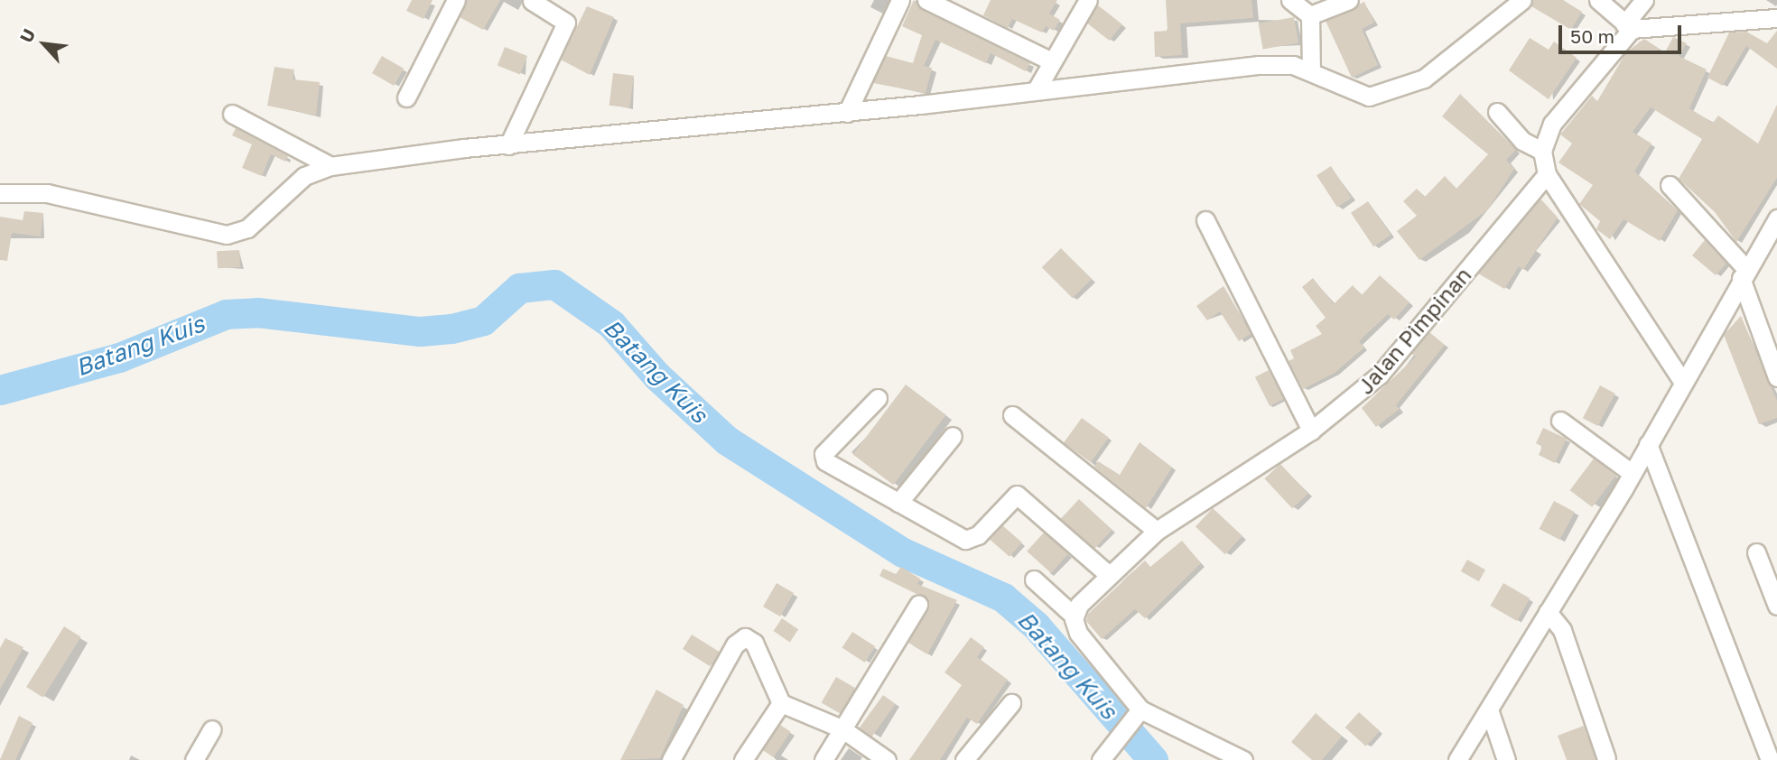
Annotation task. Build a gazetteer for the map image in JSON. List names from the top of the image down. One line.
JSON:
{"streets":{"street":["Jalan Pimpinan"]},"water":["Batang Kuis"],"scale_bar":"50 m","north":"top left"}
